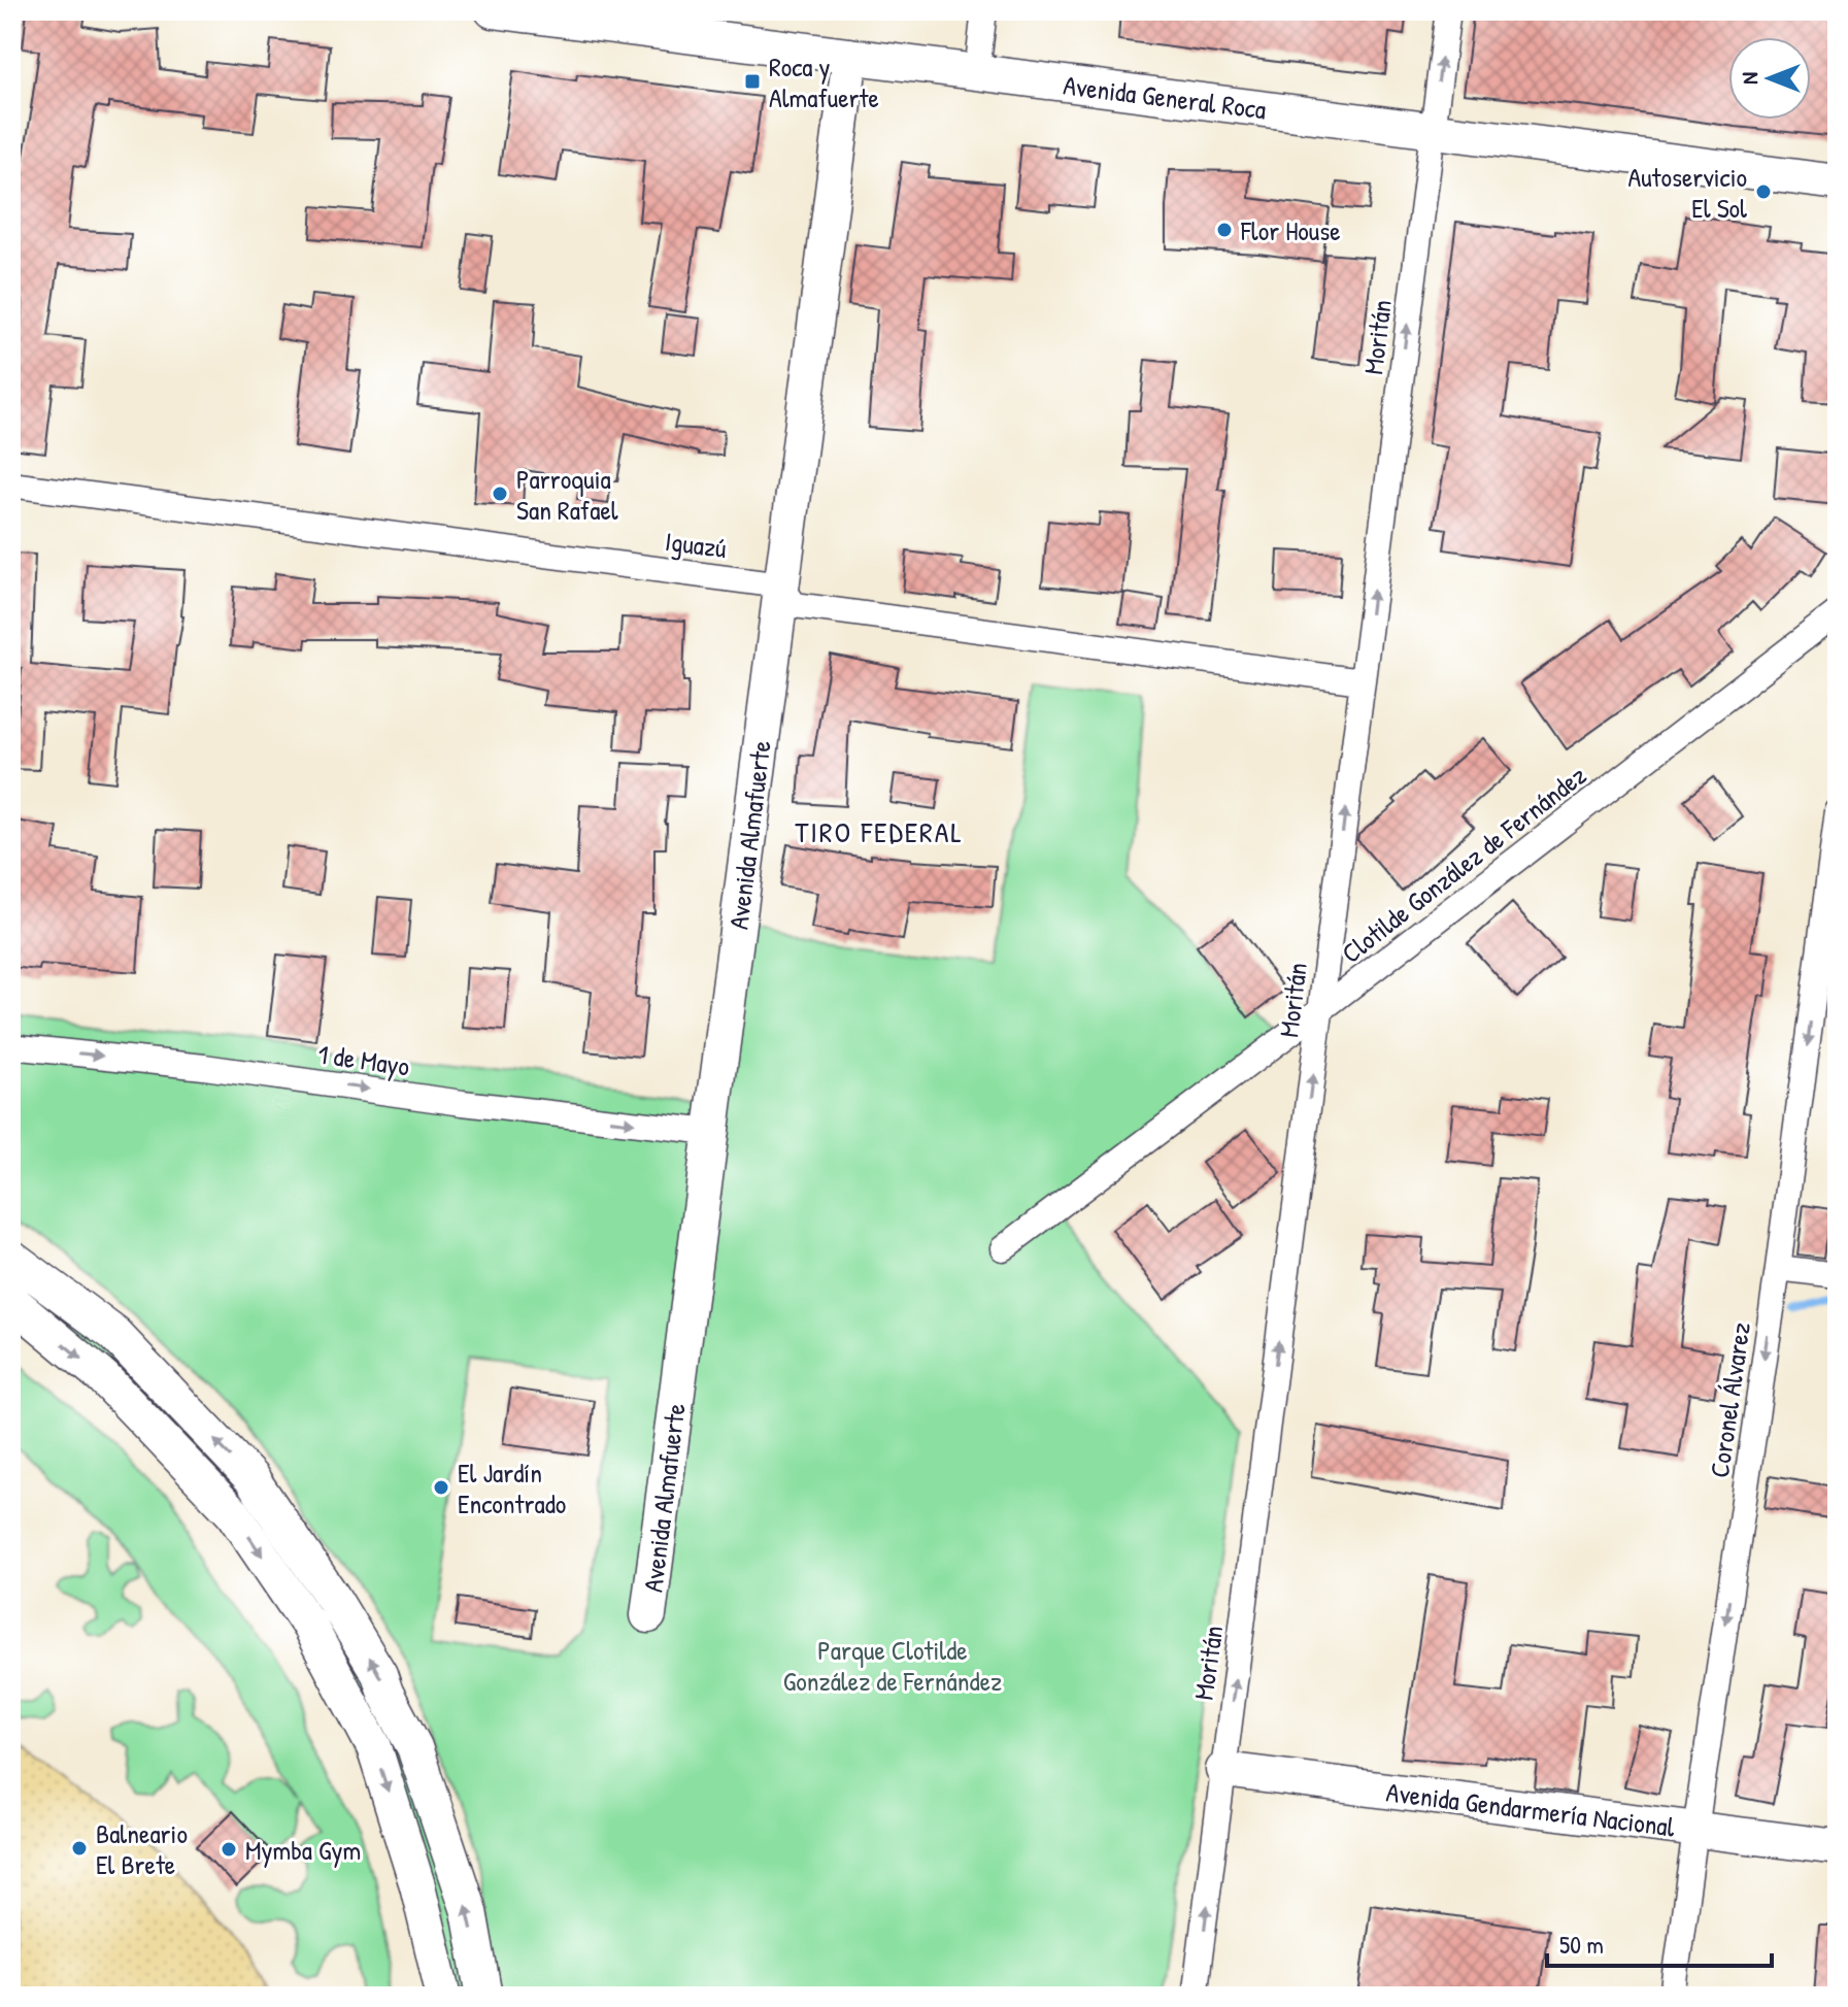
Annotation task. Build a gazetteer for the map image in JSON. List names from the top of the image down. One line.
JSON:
{"streets":{"main road":["Avenida General Roca","Avenida Almafuerte","Avenida Gendarmería Nacional"],"street":["Moritán","Iguazú","Clotilde González de Fernández","1 de Mayo","Coronel Álvarez"]},"crossings":[["Avenida General Roca","Moritán"],["Avenida General Roca","Avenida Almafuerte"],["Moritán","Iguazú"],["Moritán","Clotilde González de Fernández"],["Moritán","Avenida Gendarmería Nacional"],["Iguazú","Avenida Almafuerte"],["Avenida Almafuerte","1 de Mayo"],["Coronel Álvarez","Avenida Gendarmería Nacional"]],"one_way":["Moritán","1 de Mayo","Coronel Álvarez"],"districts":["TIRO FEDERAL"],"parks":["Parque Clotilde González de Fernández"],"places":{"transit":["Roca y Almafuerte"],"other":["Autoservicio El Sol","Flor House","Parroquia San Rafael","El Jardín Encontrado","Balneario El Brete","Mymba Gym"]},"scale_bar":"50 m","north":"left"}
